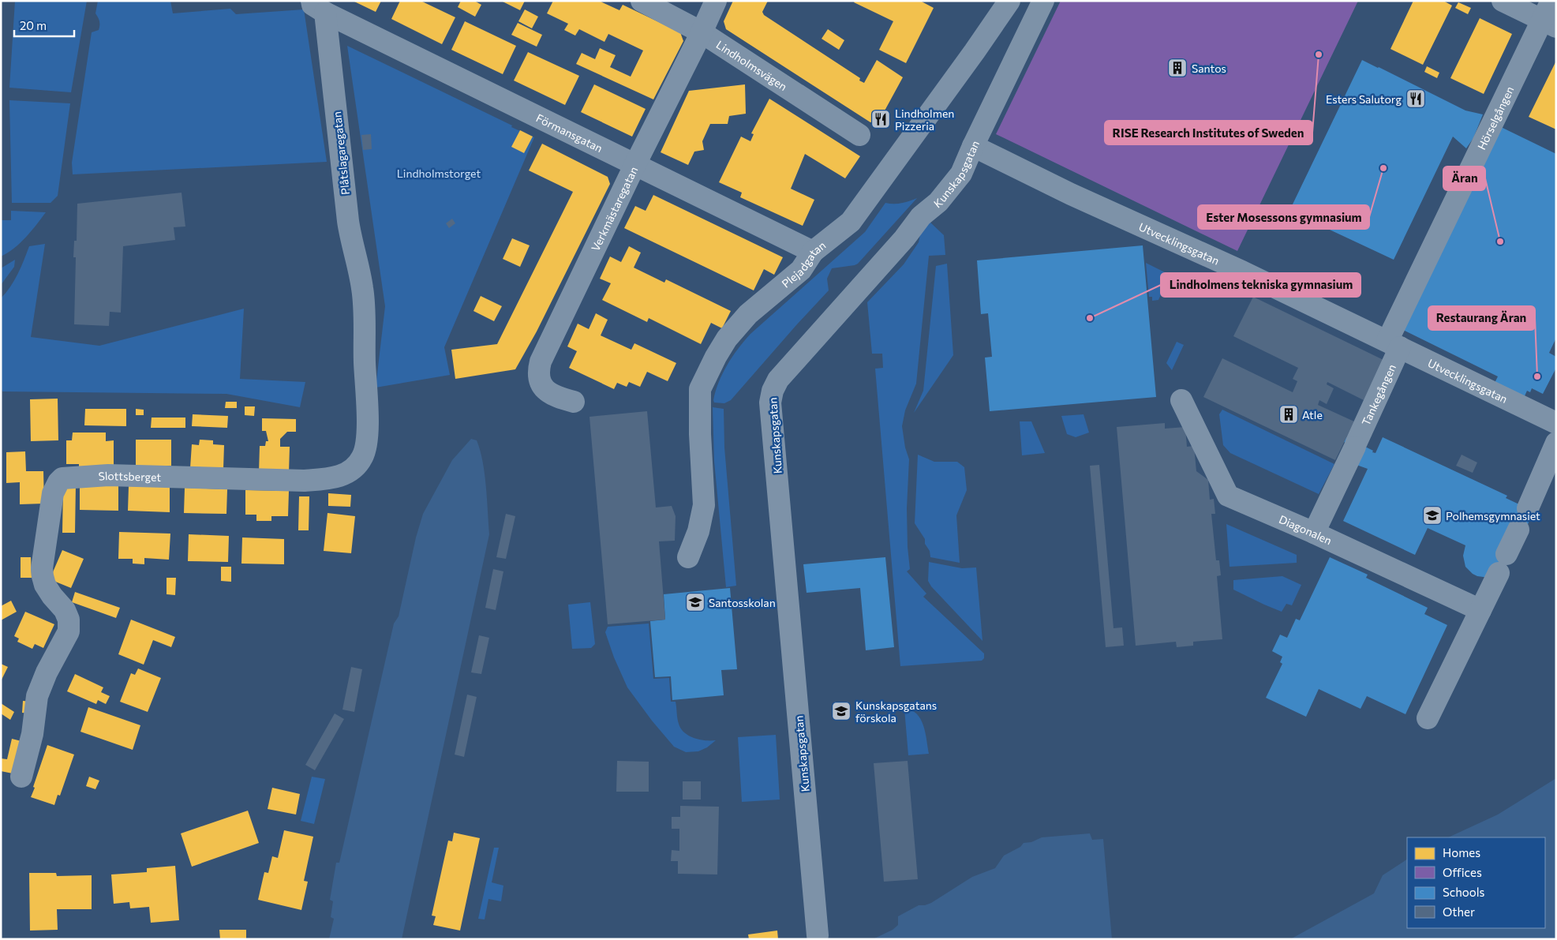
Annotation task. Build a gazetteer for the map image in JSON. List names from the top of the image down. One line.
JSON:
{"streets":{"street":["Lindholmsvägen","Hörselgången","Förmansgatan","Plåtslagaregatan","Kunskapsgatan","Verkmästaregatan","Utvecklingsgatan","Plejadgatan","Tankegången","Slottsberget","Diagonalen"]},"crossings":[["Lindholmsvägen","Verkmästaregatan"],["Hörselgången","Utvecklingsgatan"],["Hörselgången","Tankegången"],["Förmansgatan","Plåtslagaregatan"],["Förmansgatan","Verkmästaregatan"],["Förmansgatan","Plejadgatan"],["Plåtslagaregatan","Slottsberget"],["Kunskapsgatan","Utvecklingsgatan"],["Utvecklingsgatan","Tankegången"],["Tankegången","Diagonalen"]],"parks":["Lindholmstorget"],"places":{"other":["RISE Research Institutes of Sweden","Ester Mosessons gymnasium","Äran","Lindholmens tekniska gymnasium","Restaurang Äran"],"building":["Santos","Atle"],"restaurant":["Esters Salutorg","Lindholmen Pizzeria"],"school or university":["Polhemsgymnasiet","Santosskolan","Kunskapsgatans förskola"]},"legend":["Homes","Offices","Schools","Other"],"scale_bar":"20 m"}
